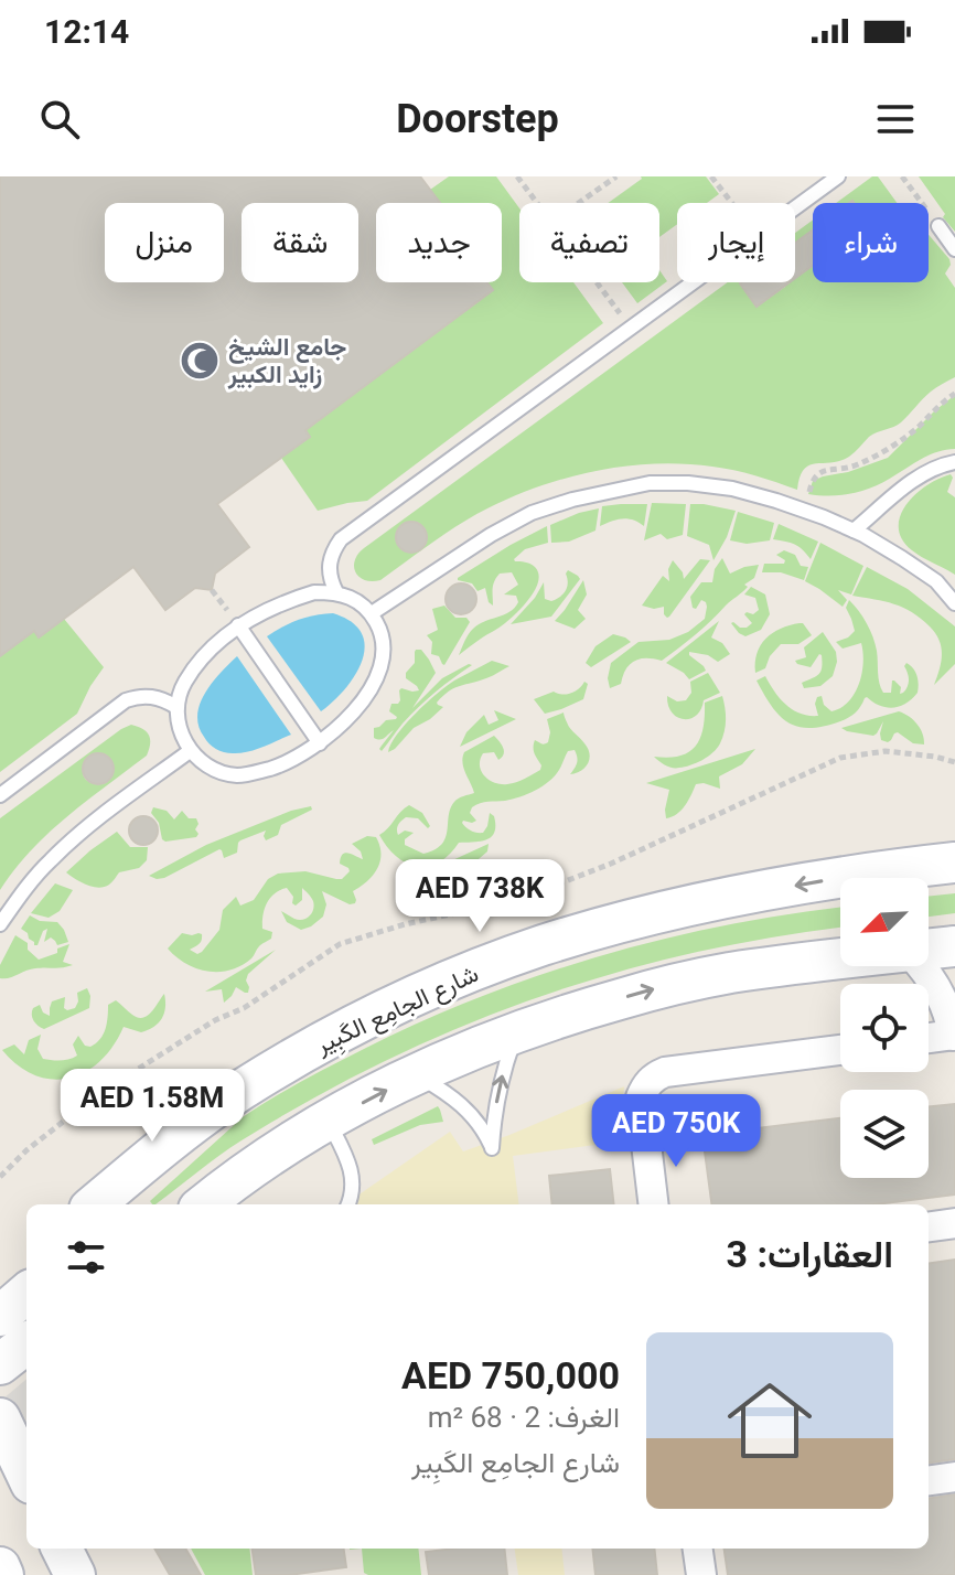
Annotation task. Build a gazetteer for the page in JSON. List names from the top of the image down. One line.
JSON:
{"streets":{"main road":["شارع الجامِع الكَبِير"]},"places":{"mosque":["جامع الشيخ زايد الكبير"]},"north":"bottom left","page":{"status":"12:14","header":"Doorstep","chip":["شراء","إيجار","تصفية","جديد","شقة","منزل"],"price":["AED 738K","AED 1.58M","AED 750K"],"heading":"العقارات: 3","list":[{"name":"AED 750,000","note":"الغرف: 2 · 68 m² · شارع الجامِع الكَبِير"}]}}
